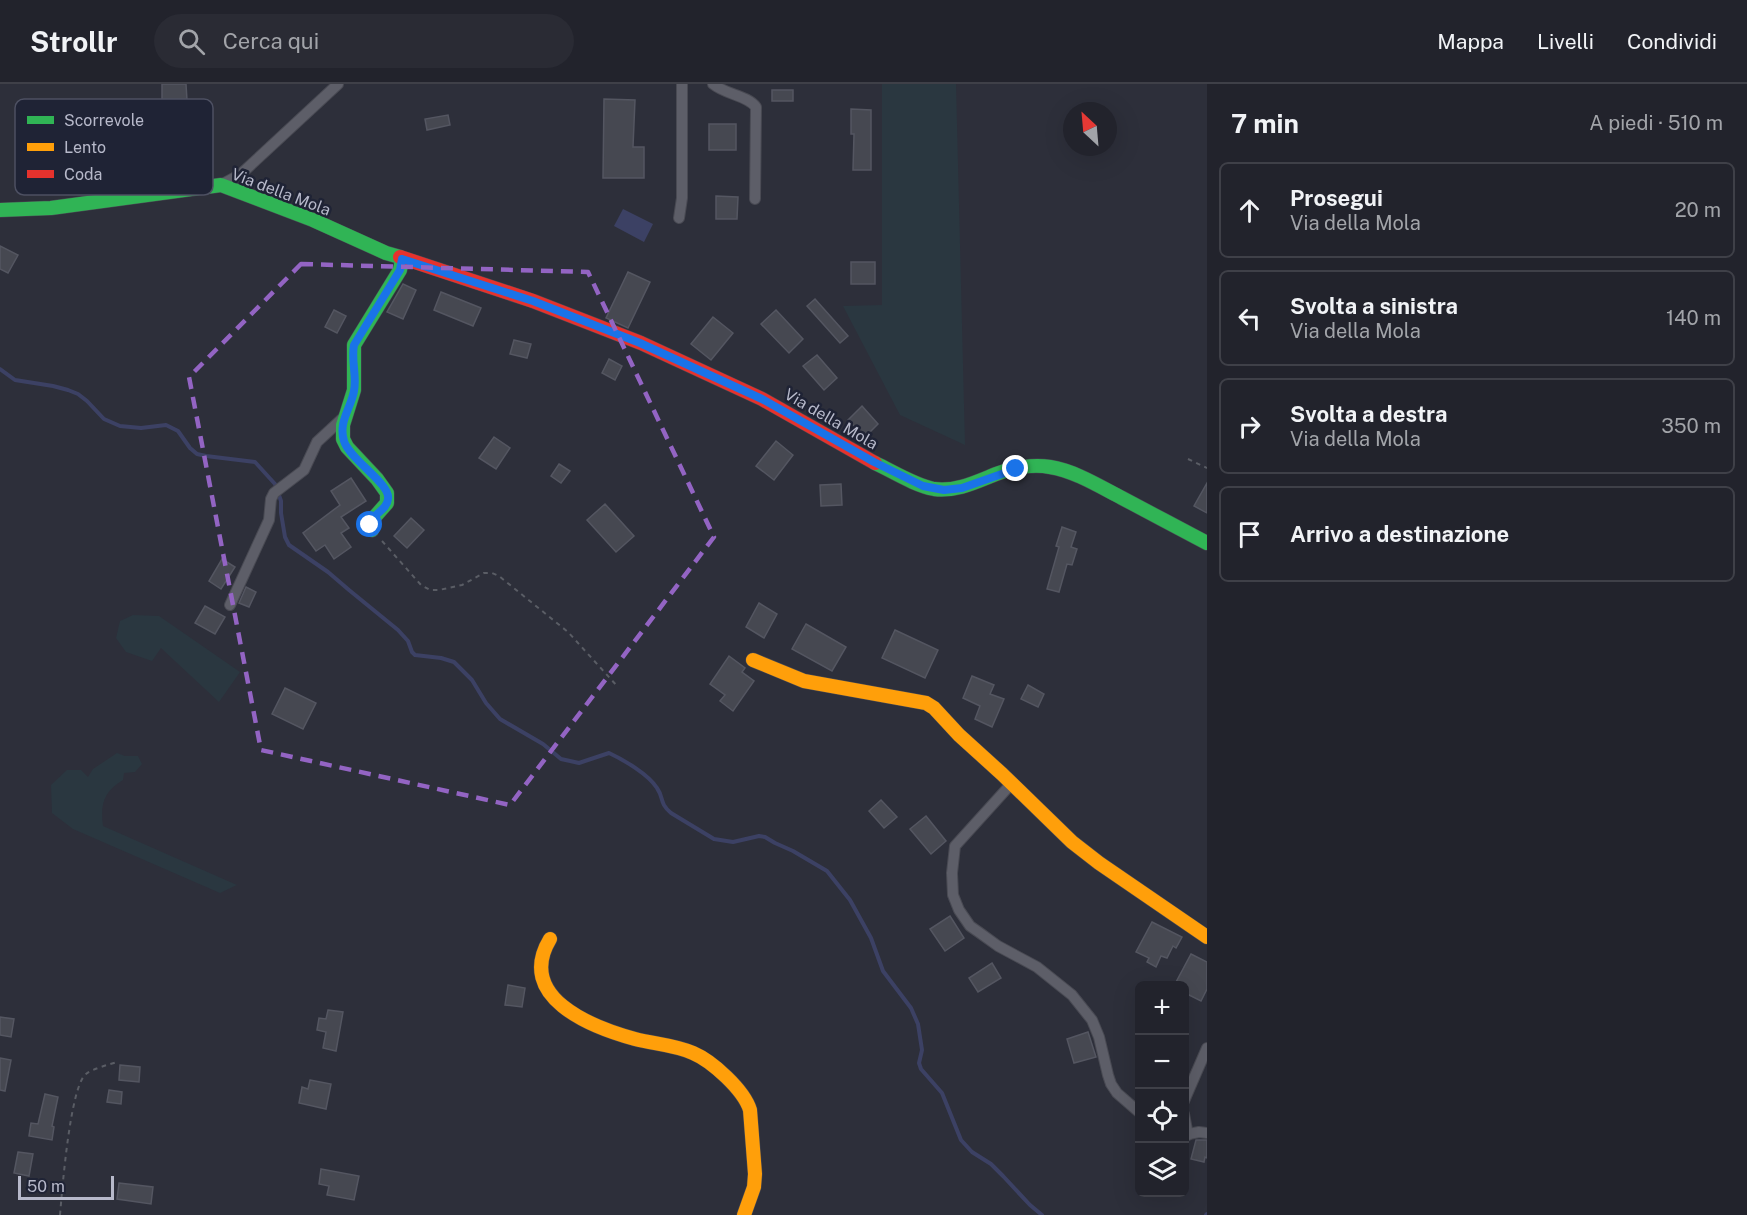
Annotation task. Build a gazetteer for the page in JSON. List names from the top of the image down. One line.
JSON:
{"streets":{"street":["Via della Mola"]},"legend":["Scorrevole","Lento","Coda"],"scale_bar":"50 m","north":"top left","page":{"header":"Strollr","search":"Cerca qui","nav":["Mappa","Livelli","Condividi"],"heading":["7 min","A piedi · 510 m"],"list":[["Prosegui","Via della Mola","20 m"],["Svolta a sinistra","Via della Mola","140 m"],["Svolta a destra","Via della Mola","350 m"],"Arrivo a destinazione"],"map_buttons":["+","−"],"scale":"50 m"}}
